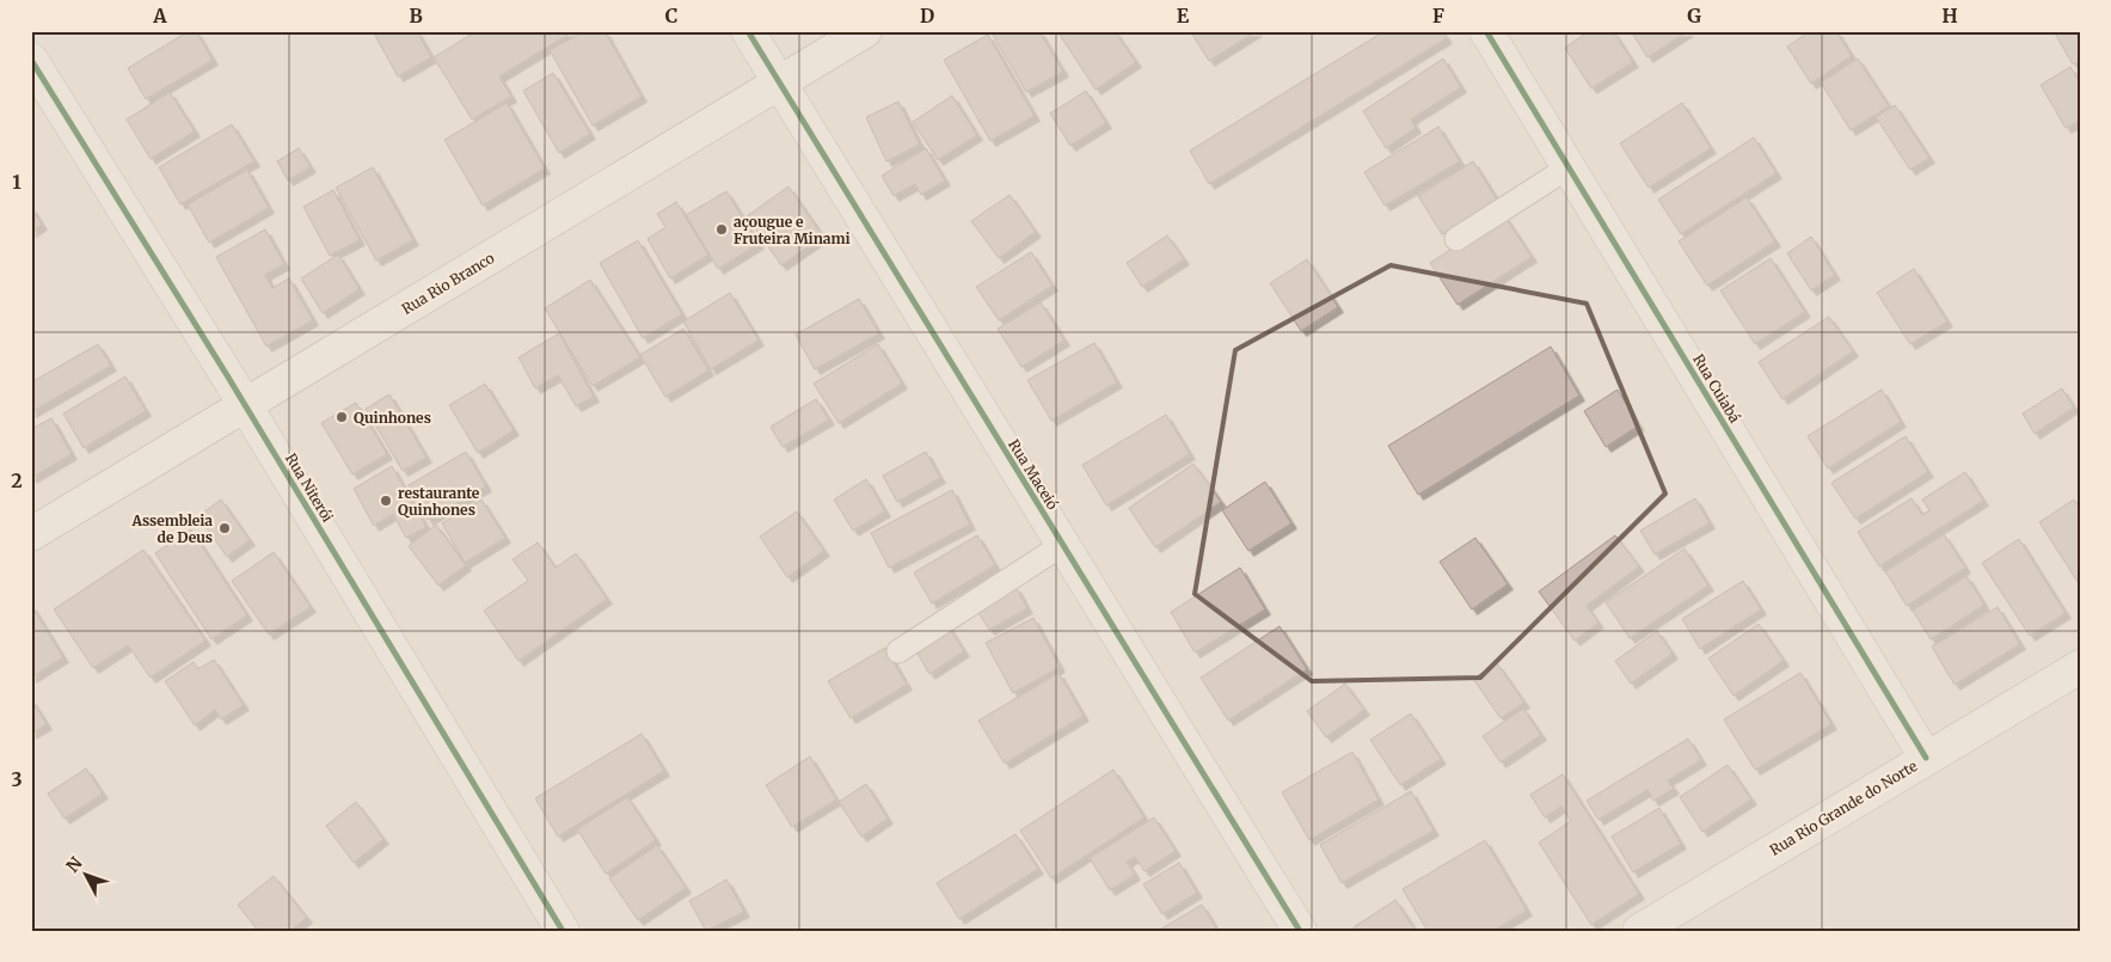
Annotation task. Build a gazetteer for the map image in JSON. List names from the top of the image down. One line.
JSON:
{"streets":{"street":["Rua Rio Branco","Rua Cuiabá","Rua Maceió","Rua Niterói","Rua Rio Grande do Norte"]},"crossings":[["Rua Rio Branco","Rua Maceió"],["Rua Rio Branco","Rua Niterói"],["Rua Cuiabá","Rua Rio Grande do Norte"]],"places":["açougue e Fruteira Minami","Quinhones","restaurante Quinhones","Assembleia de Deus"],"north":"top left","grid":{"columns":["A","B","C","D","E","F","G","H"],"rows":["1","2","3"]}}
